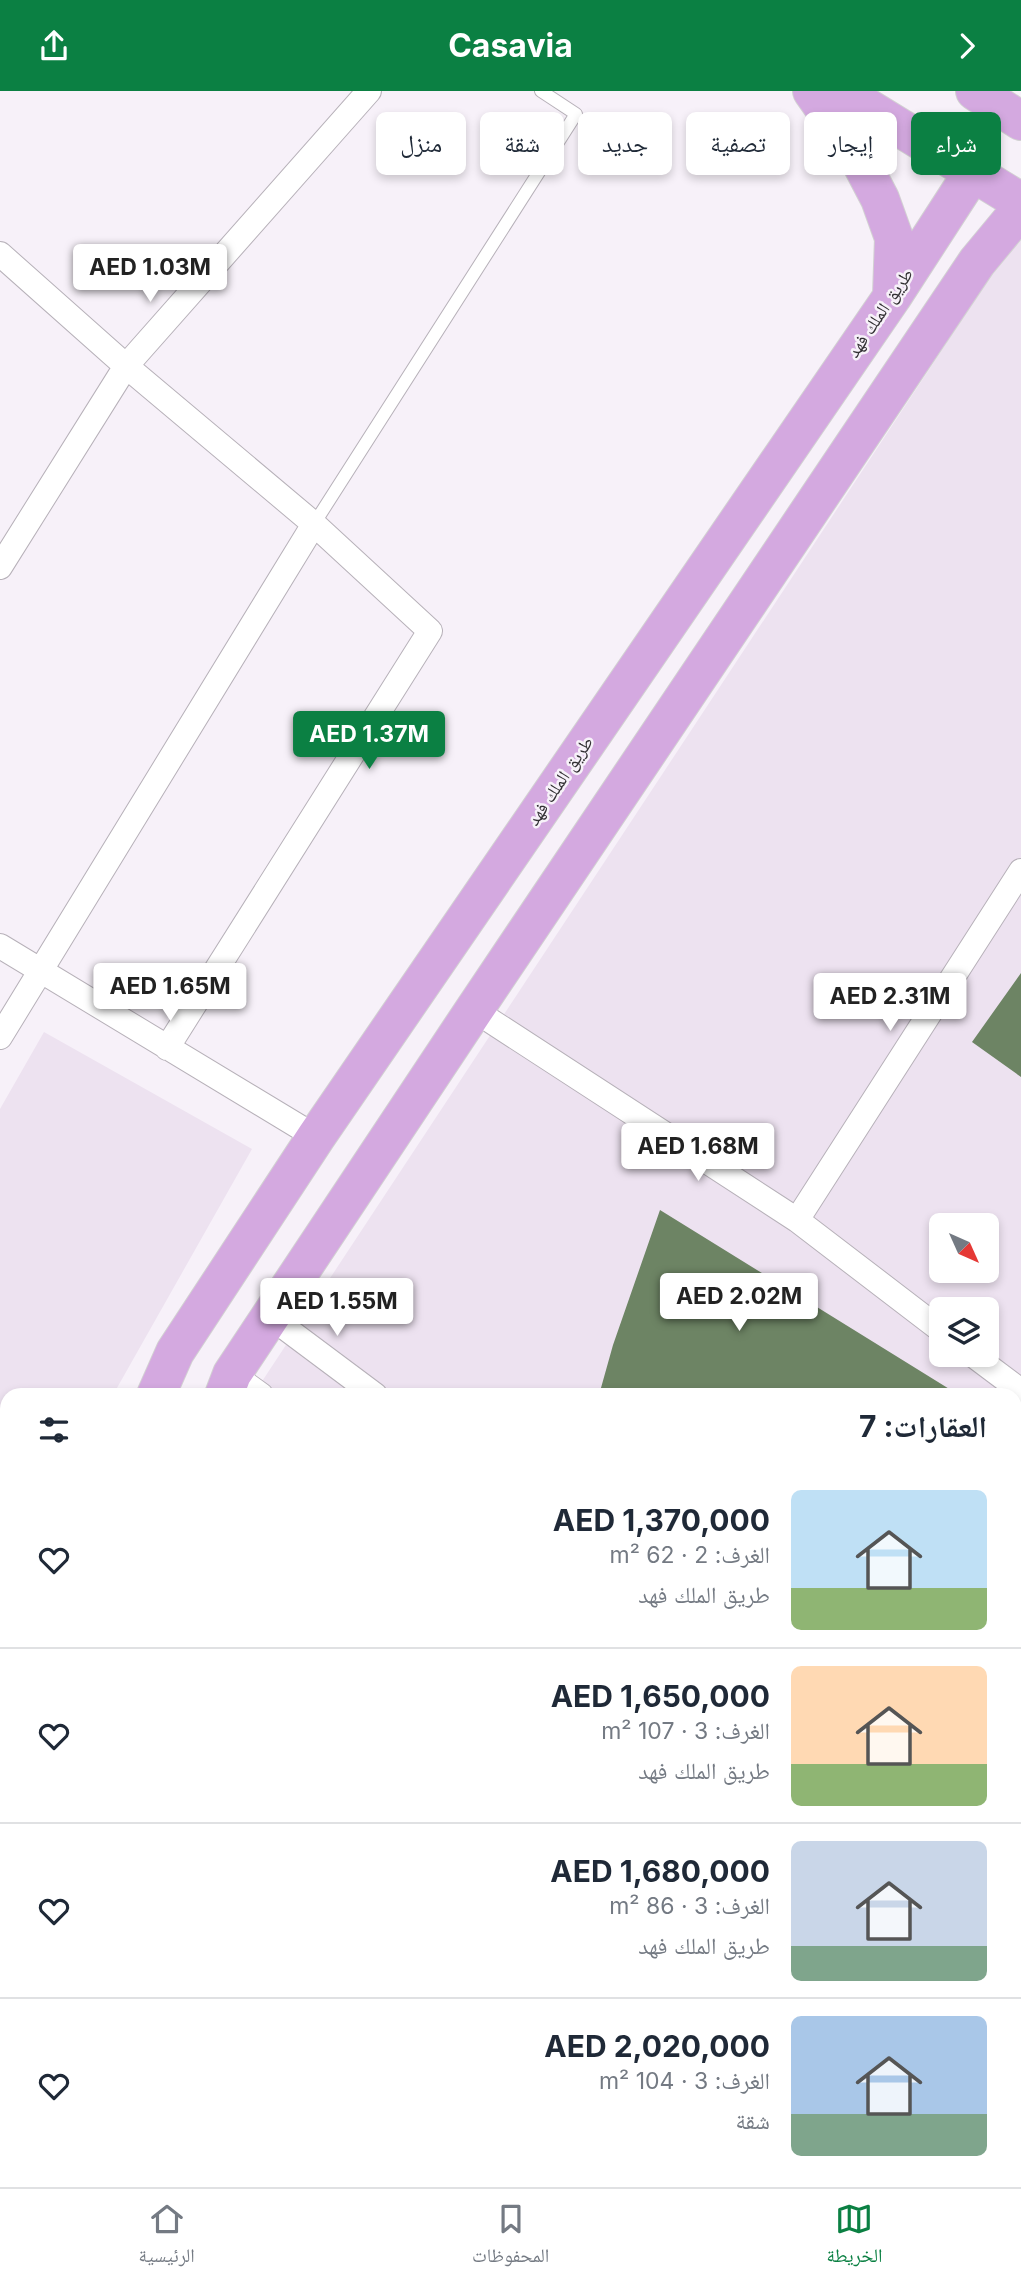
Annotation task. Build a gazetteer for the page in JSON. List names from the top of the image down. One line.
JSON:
{"streets":{"main road":["طريق الملك فهد"]},"north":"bottom right","page":{"header":"Casavia","chip":["شراء","إيجار","تصفية","جديد","شقة","منزل"],"price":["AED 1.03M","AED 1.37M","AED 1.65M","AED 2.31M","AED 1.68M","AED 2.02M","AED 1.55M"],"heading":"العقارات: 7","list":[{"name":"AED 1,370,000","note":"الغرف: 2 · 62 m² · طريق الملك فهد"},{"name":"AED 1,650,000","note":"الغرف: 3 · 107 m² · طريق الملك فهد"},{"name":"AED 1,680,000","note":"الغرف: 3 · 86 m² · طريق الملك فهد"},{"name":"AED 2,020,000","note":"الغرف: 3 · 104 m² · شقة"}],"tabs":["الخريطة","المحفوظات","الرئيسية"]}}
